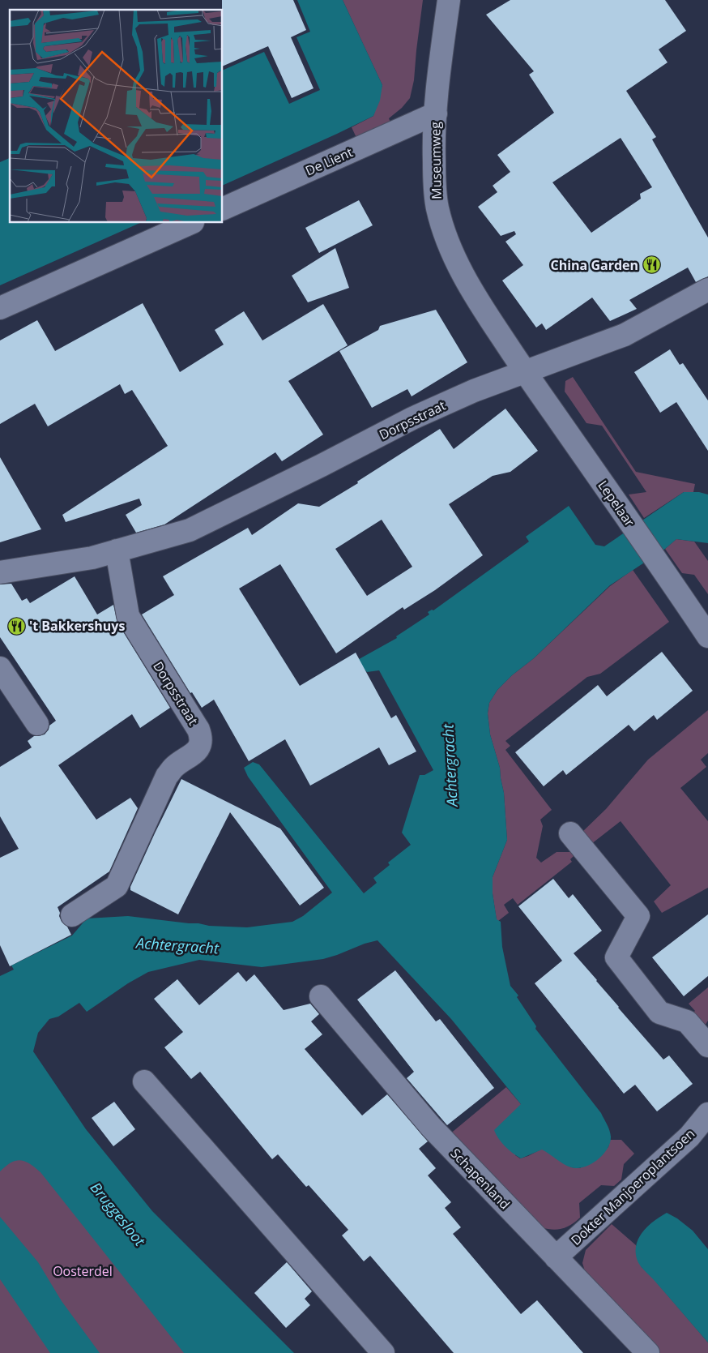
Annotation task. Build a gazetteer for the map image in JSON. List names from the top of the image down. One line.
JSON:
{"streets":{"street":["Museumweg","De Lient","Dorpsstraat","Lepelaar","Schapenland","Dokter Manjoeroplantsoen"]},"crossings":[["Museumweg","De Lient"],["Museumweg","Dorpsstraat"],["Museumweg","Lepelaar"],["Dorpsstraat","Lepelaar"],["Schapenland","Dokter Manjoeroplantsoen"]],"water":["Achtergracht","Bruggesloot"],"parks":["Oosterdel"],"places":{"restaurant":["China Garden","'t Bakkershuys"]}}
